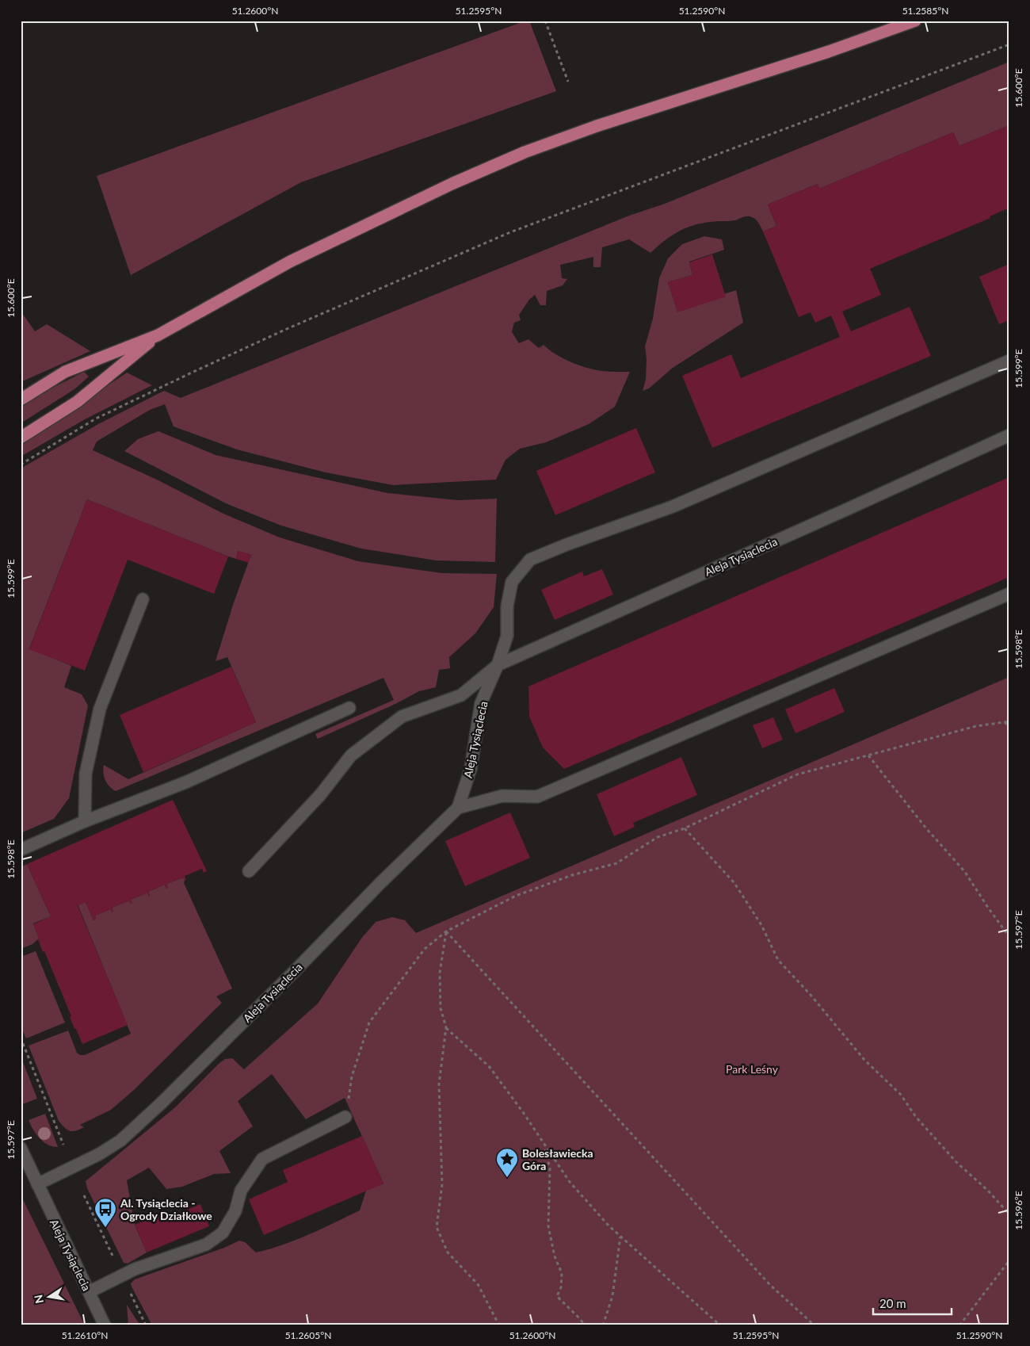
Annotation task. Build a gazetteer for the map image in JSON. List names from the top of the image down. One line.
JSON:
{"streets":{"street":["Aleja Tysiąclecia"]},"parks":["Park Leśny"],"places":{"place":["Bolesławiecka Góra"],"bus stop":["Al. Tysiąclecia - Ogrody Działkowe"]},"scale_bar":"20 m","north":"left","coordinates":["51.2600°N","51.2595°N","51.2590°N","51.2585°N","15.600°E","15.599°E","15.598°E","15.597°E","15.596°E","51.2610°N","51.2605°N"]}
